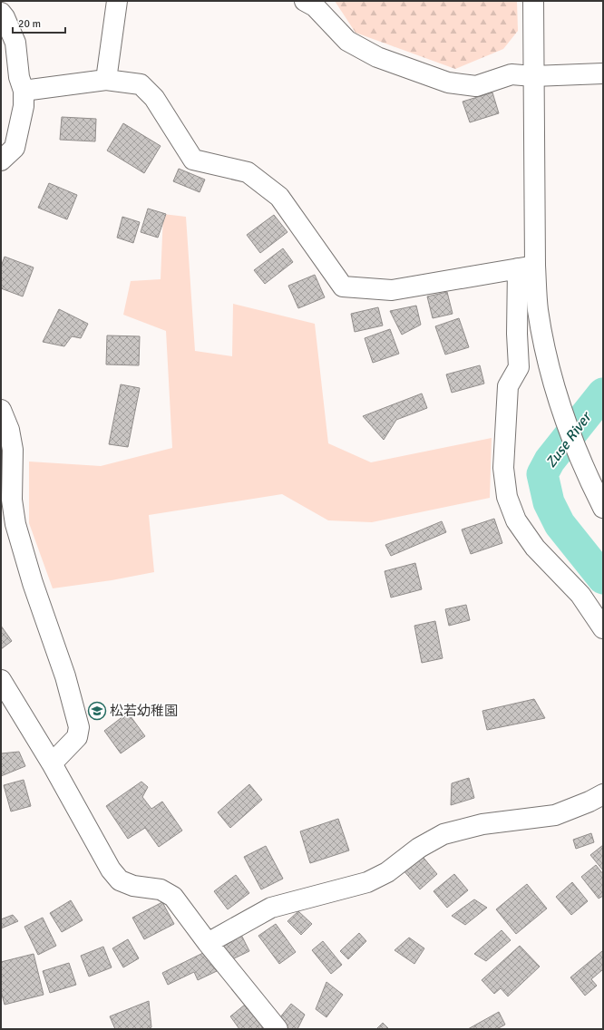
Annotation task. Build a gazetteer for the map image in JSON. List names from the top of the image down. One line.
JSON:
{"water":["Zuse River"],"places":{"school or university":["松若幼稚園"]},"scale_bar":"20 m"}
